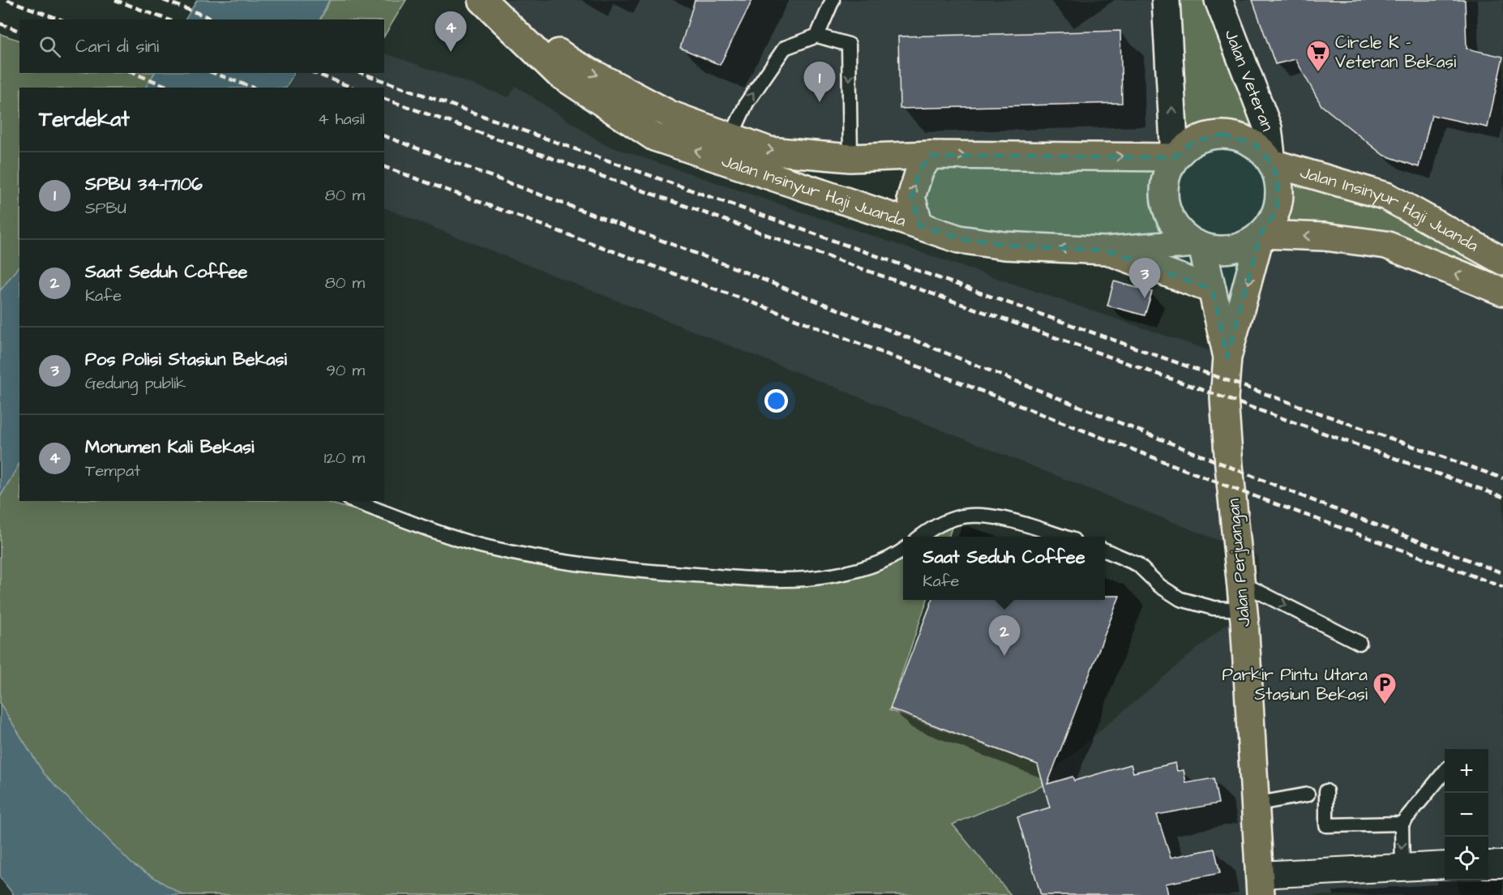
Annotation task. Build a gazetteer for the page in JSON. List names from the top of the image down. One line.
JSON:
{"streets":{"main road":["Jalan Insinyur Haji Juanda","Jalan Perjuangan"],"street":["Jalan Veteran"]},"crossings":[["Jalan Veteran","Jalan Insinyur Haji Juanda"],["Jalan Veteran","Jalan Perjuangan"],["Jalan Insinyur Haji Juanda","Jalan Perjuangan"]],"places":{"supermarket":["Circle K - Veteran Bekasi"],"parking":["Parkir Pintu Utara Stasiun Bekasi"]},"page":{"pins":["4","1","3","2"],"search":"Cari di sini","heading":["Terdekat","4 hasil"],"list":[{"mark":"1","name":"SPBU 34-17106","note":"SPBU","value":"80 m"},{"mark":"2","name":"Saat Seduh Coffee","note":"Kafe","value":"80 m"},{"mark":"3","name":"Pos Polisi Stasiun Bekasi","note":"Gedung publik","value":"90 m"},{"mark":"4","name":"Monumen Kali Bekasi","note":"Tempat","value":"120 m"}],"popup":["Saat Seduh Coffee","Kafe"],"map_buttons":["+","−"]}}
